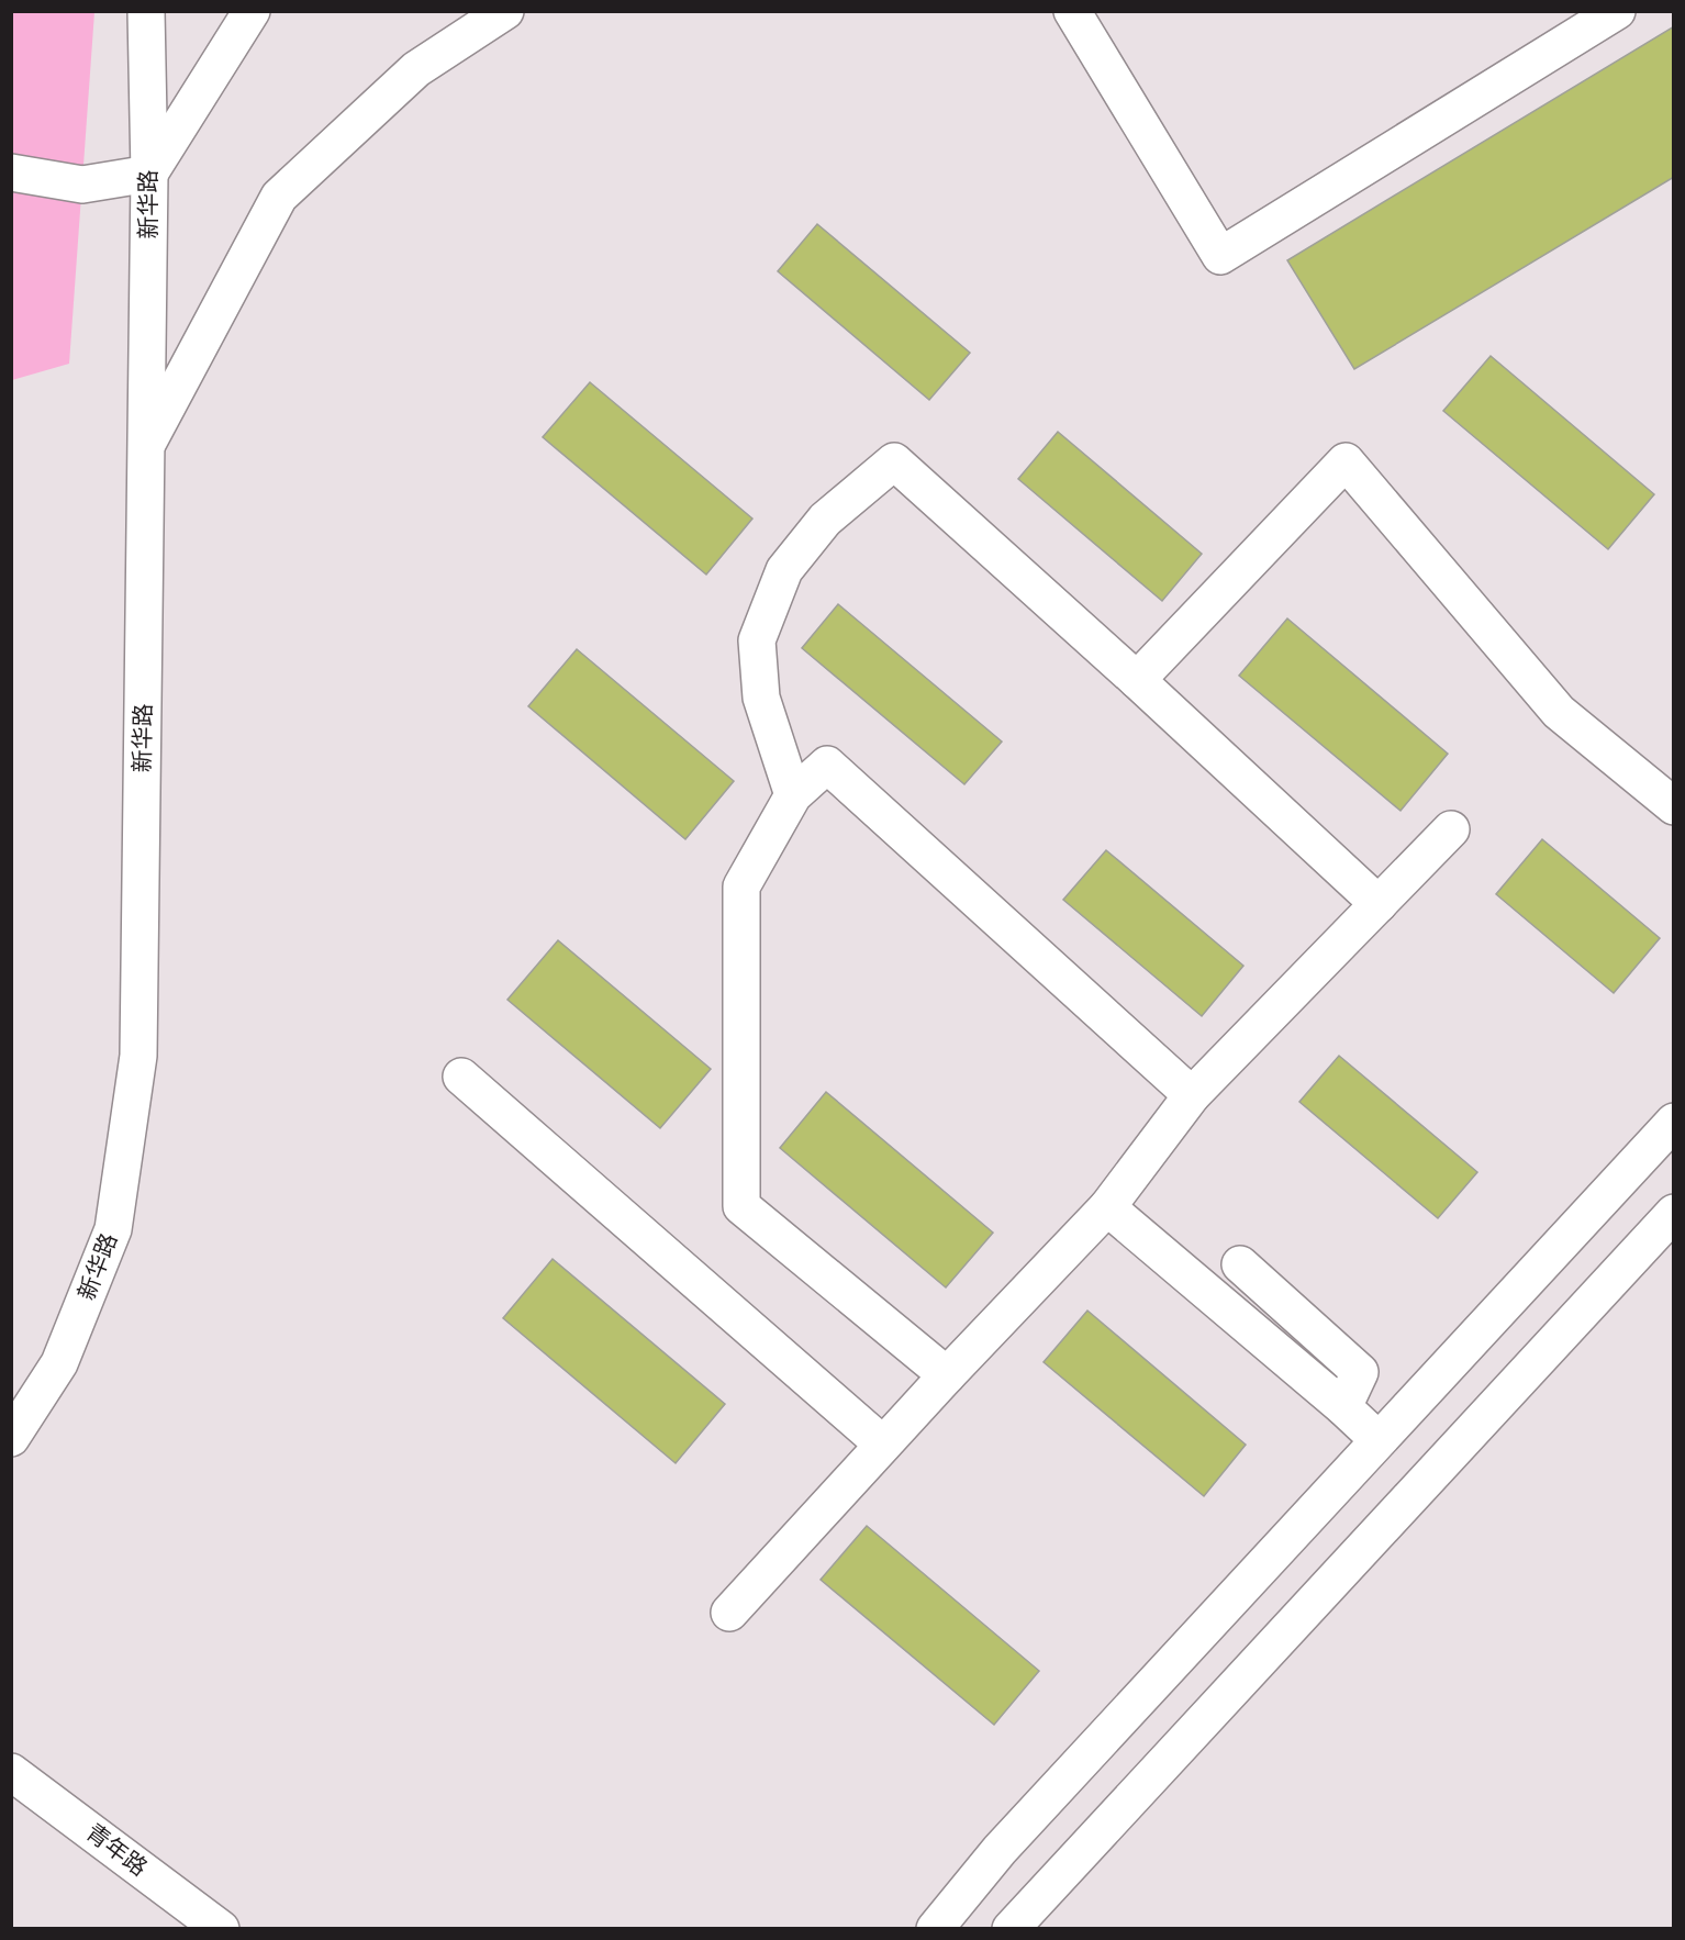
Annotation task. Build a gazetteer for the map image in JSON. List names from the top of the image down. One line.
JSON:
{"streets":{"street":["新华路","青年路"]}}
